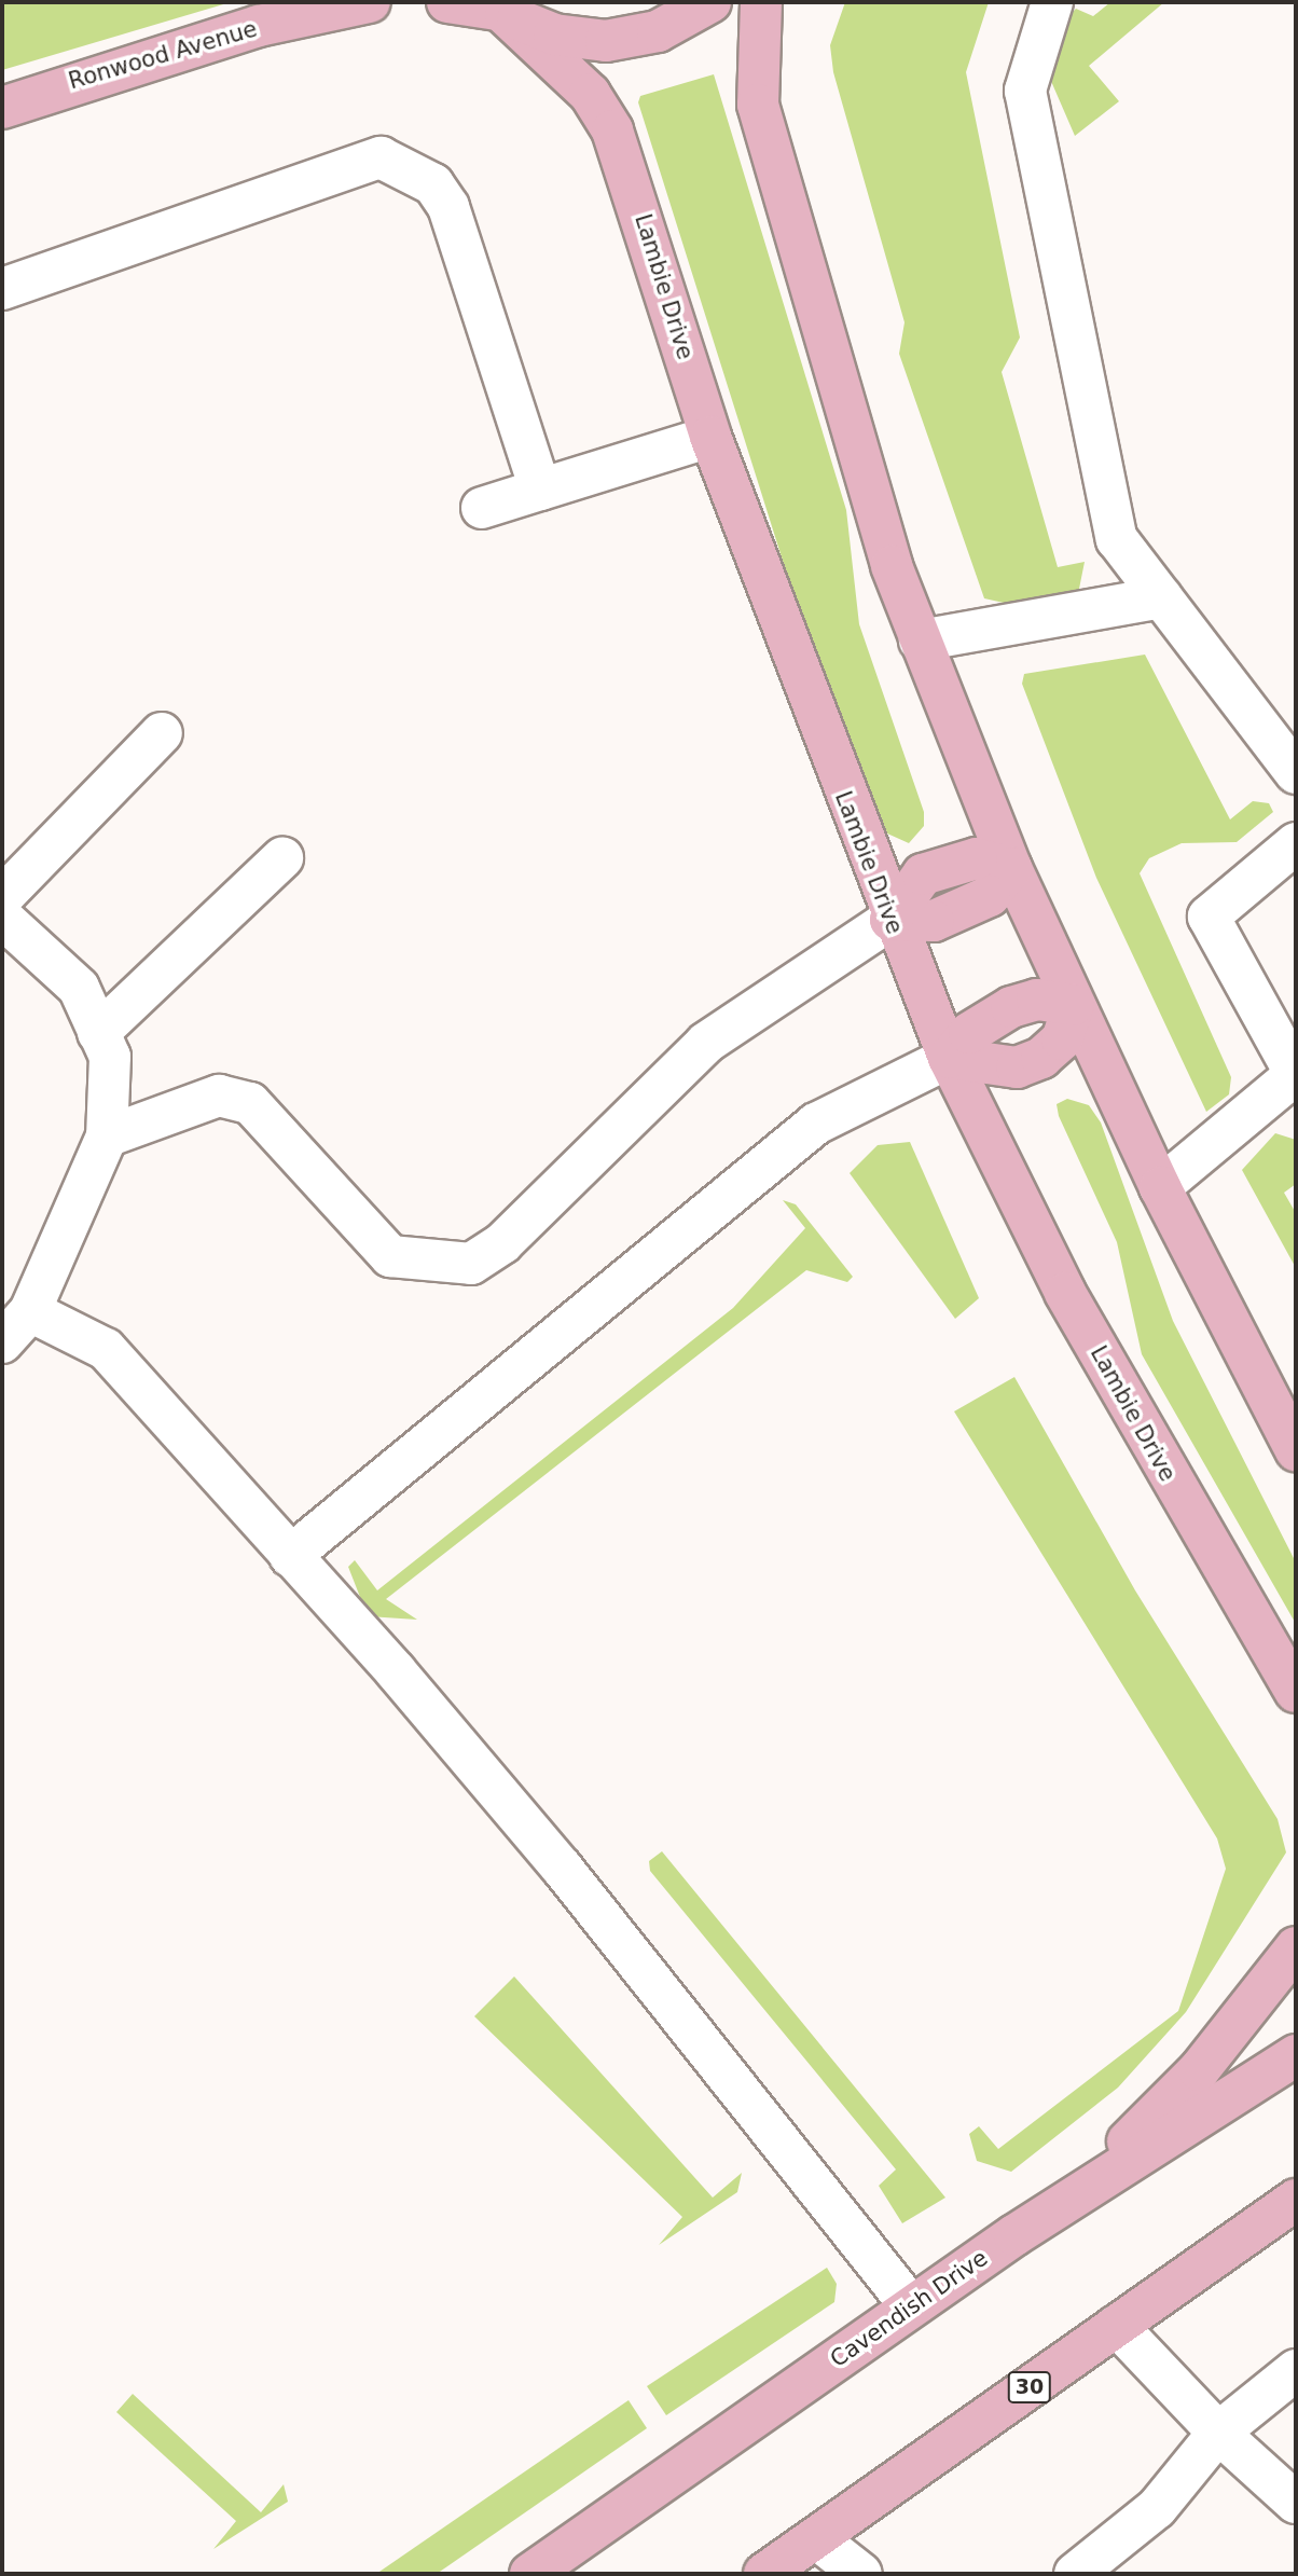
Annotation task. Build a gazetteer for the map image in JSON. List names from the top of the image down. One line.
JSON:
{"streets":{"main road":["Ronwood Avenue","Lambie Drive","Cavendish Drive","30"]}}
